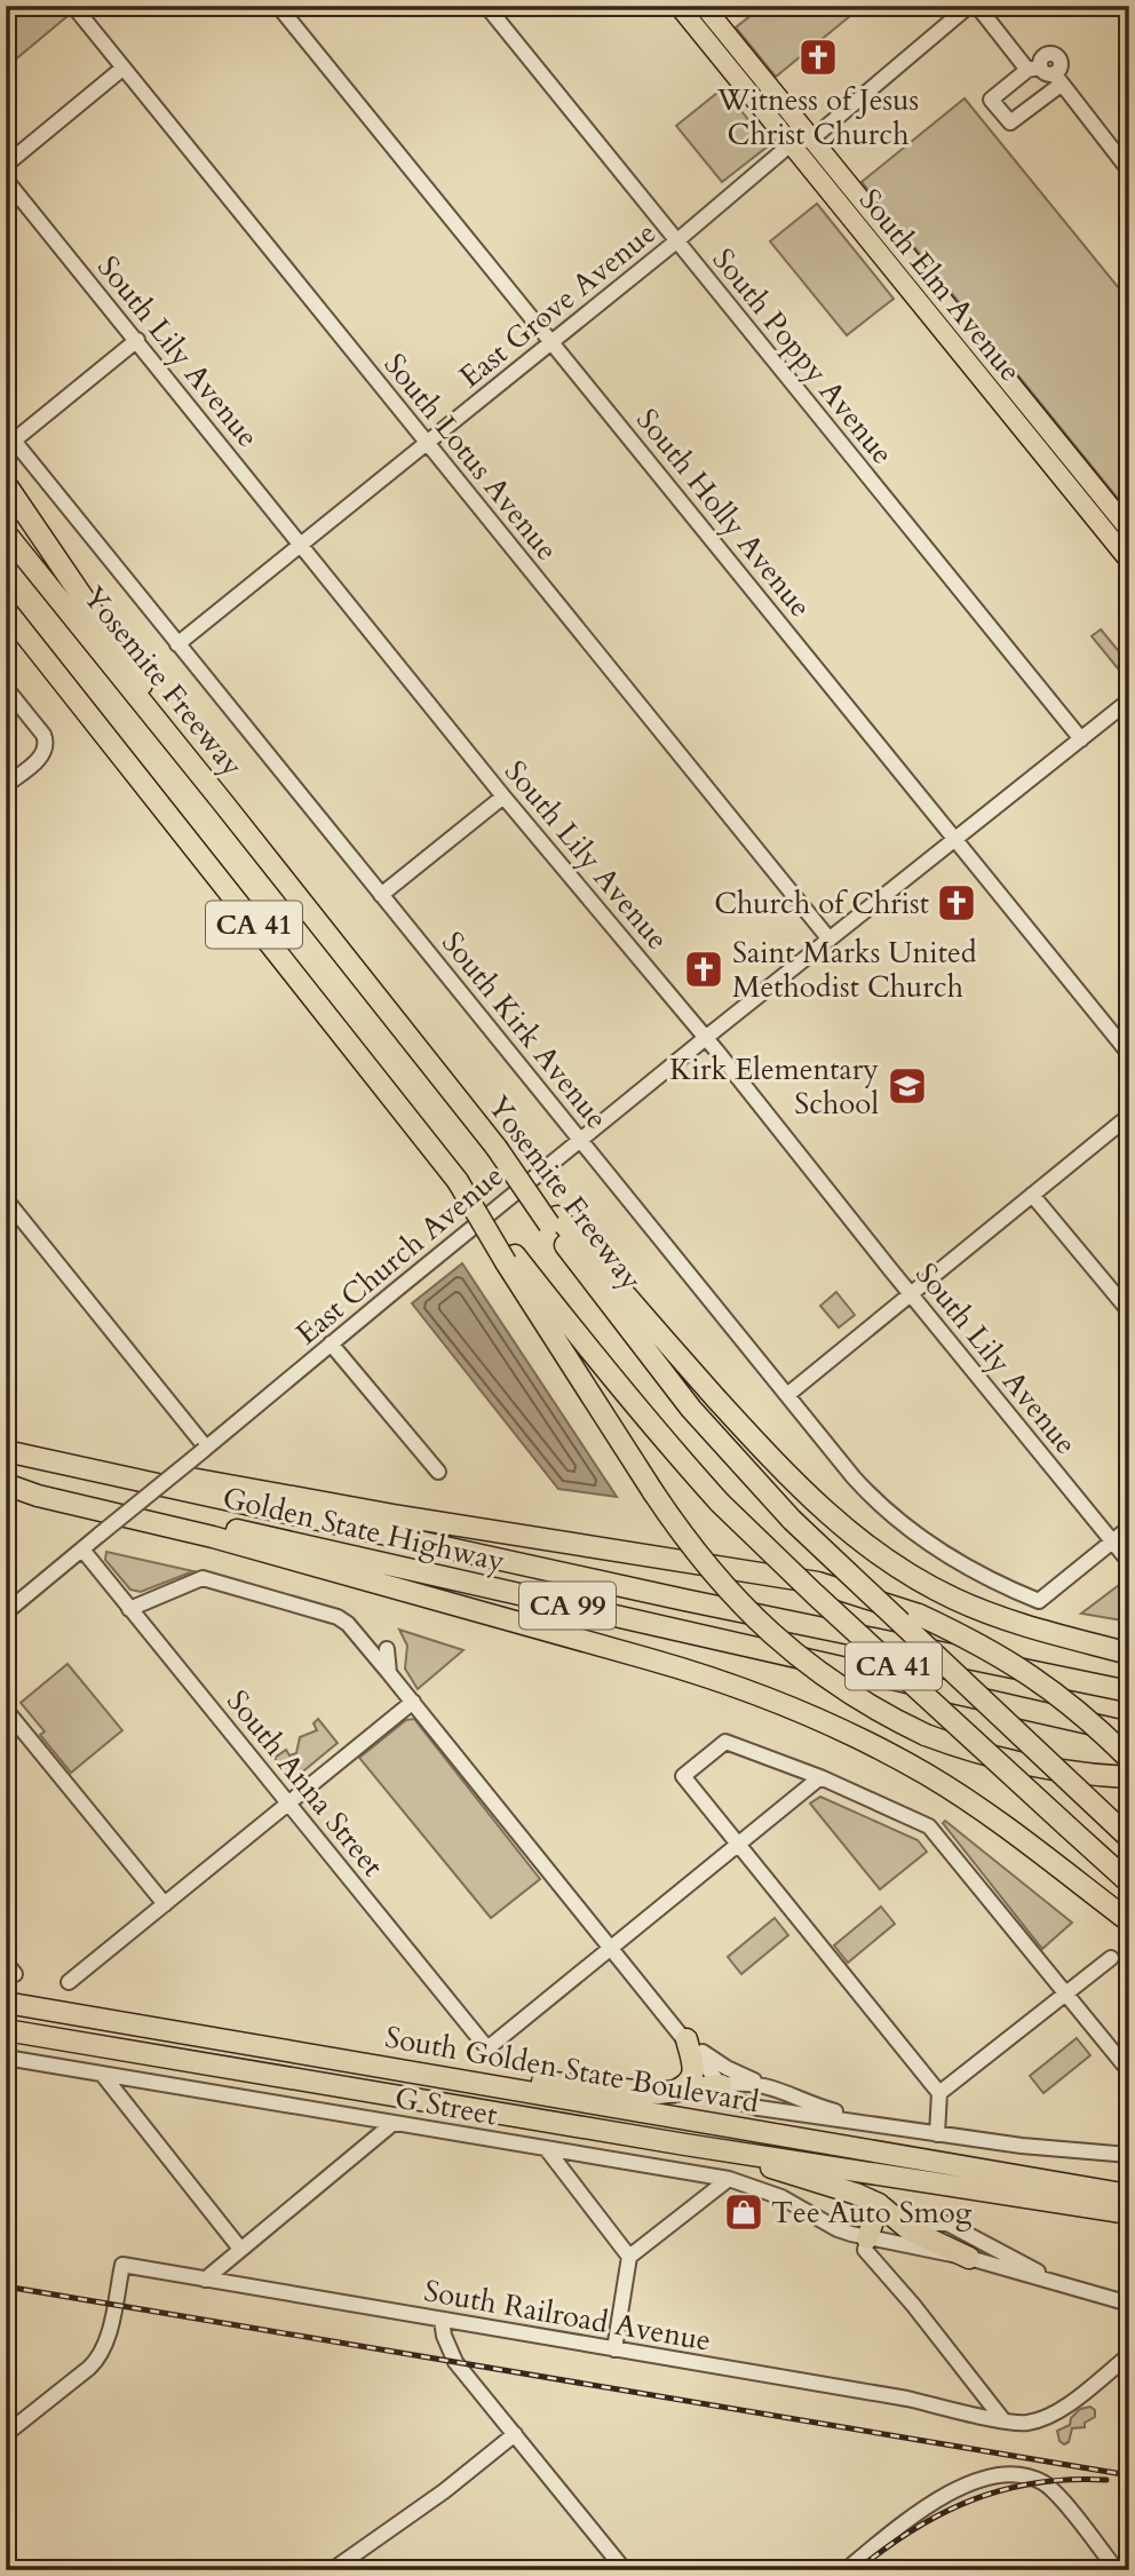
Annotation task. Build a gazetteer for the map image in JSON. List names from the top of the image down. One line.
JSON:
{"streets":{"highway":["Yosemite Freeway","CA 41","Golden State Highway","CA 99","South Golden State Boulevard"],"main road":["South Elm Avenue"],"street":["East Grove Avenue","South Lily Avenue","South Poppy Avenue","South Lotus Avenue","South Holly Avenue","South Kirk Avenue","East Church Avenue","South Anna Street","G Street","South Railroad Avenue"]},"crossings":[["South Elm Avenue","East Grove Avenue"],["East Grove Avenue","South Lily Avenue"],["East Grove Avenue","South Poppy Avenue"],["East Grove Avenue","South Lotus Avenue"],["East Grove Avenue","South Holly Avenue"],["East Grove Avenue","South Kirk Avenue"],["South Lily Avenue","South Kirk Avenue"],["South Lily Avenue","East Church Avenue"],["South Poppy Avenue","East Church Avenue"],["South Lotus Avenue","East Church Avenue"],["South Holly Avenue","East Church Avenue"],["South Kirk Avenue","East Church Avenue"],["East Church Avenue","South Anna Street"]],"places":{"church":["Witness of Jesus Christ Church","Church of Christ","Saint Marks United Methodist Church"],"school or university":["Kirk Elementary School"],"shop":["Tee Auto Smog"]}}
